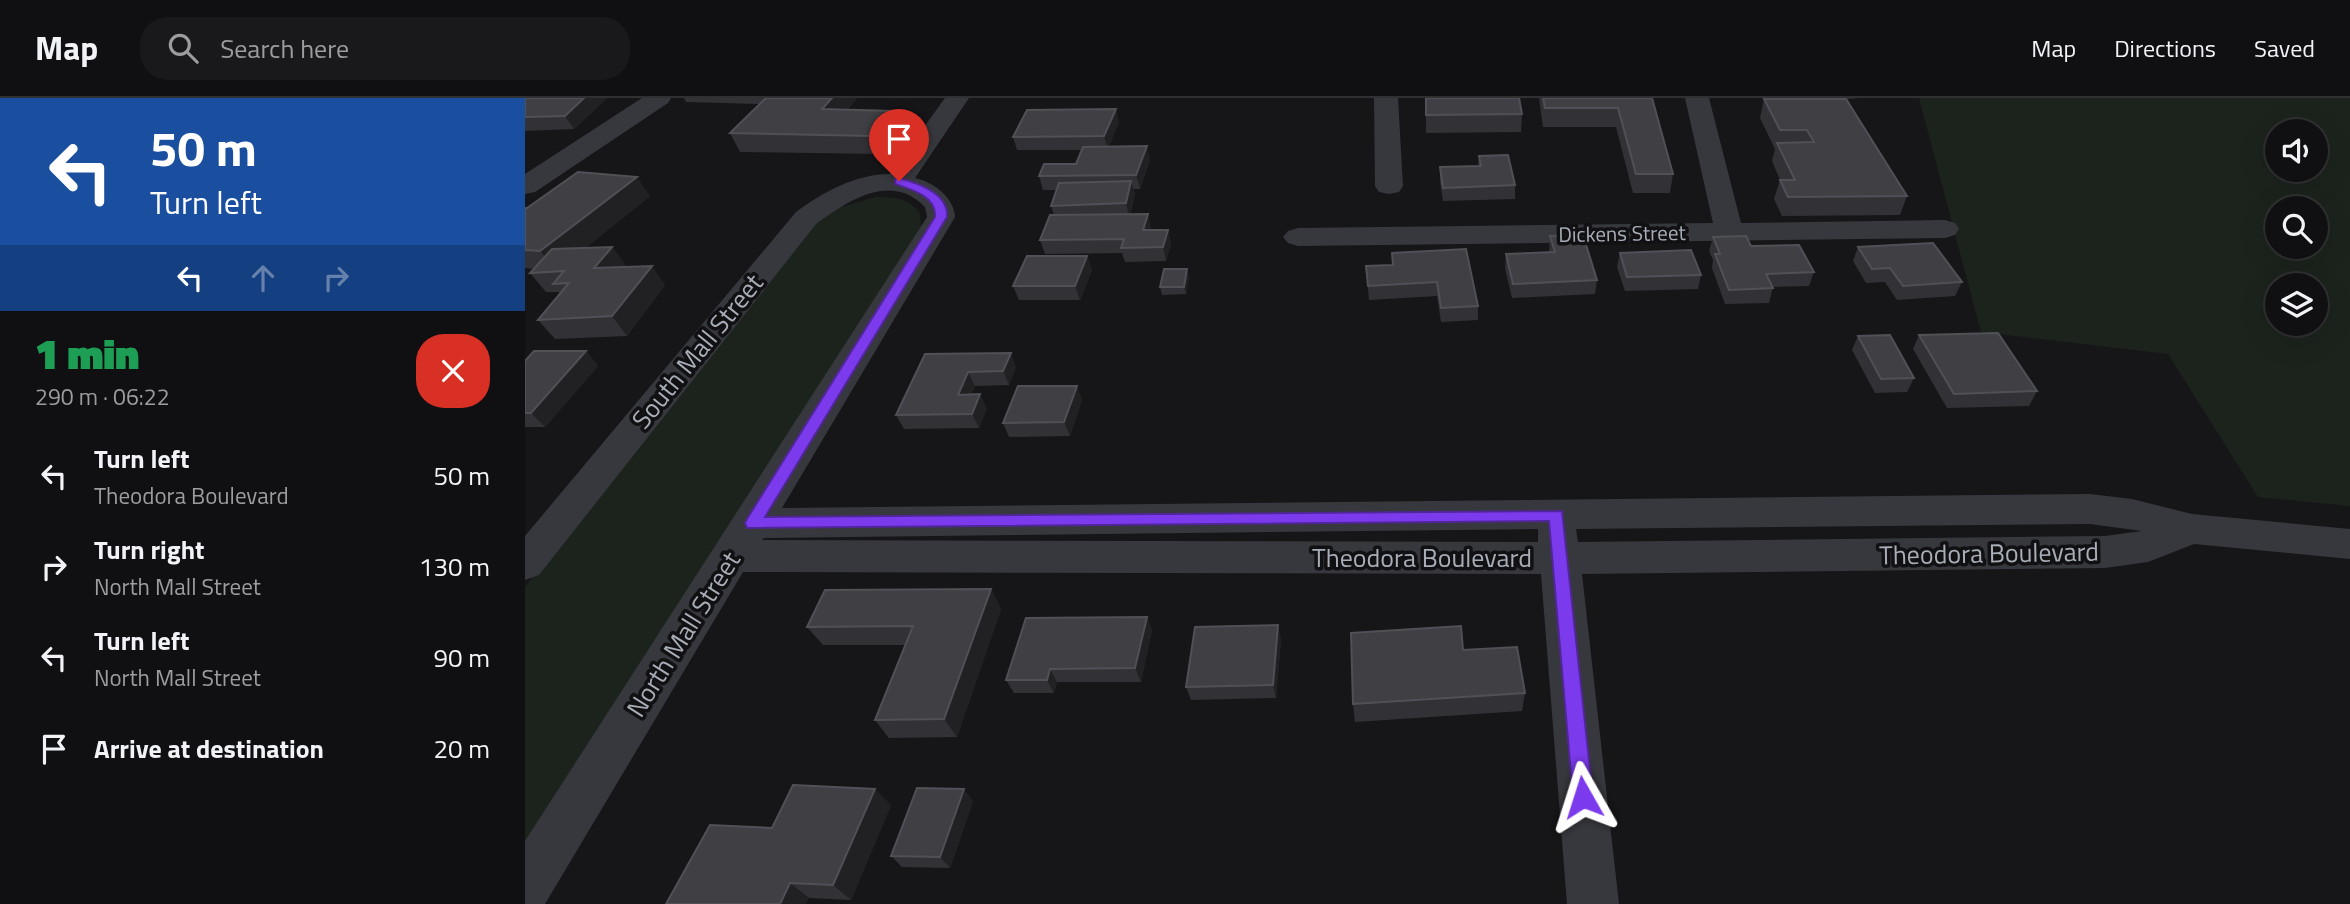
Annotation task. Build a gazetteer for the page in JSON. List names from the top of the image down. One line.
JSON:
{"streets":{"street":["Dickens Street","South Mall Street","Theodora Boulevard","North Mall Street"]},"crossings":[["South Mall Street","North Mall Street"],["Theodora Boulevard","North Mall Street"]],"page":{"header":"Map","search":"Search here","nav":["Map","Directions","Saved"],"turn":["50 m","Turn left"],"heading":["1 min","290 m · 06:22"],"list":[{"name":"Turn left","note":"Theodora Boulevard","value":"50 m"},{"name":"Turn right","note":"North Mall Street","value":"130 m"},{"name":"Turn left","note":"North Mall Street","value":"90 m"},{"name":"Arrive at destination","value":"20 m"}]}}
